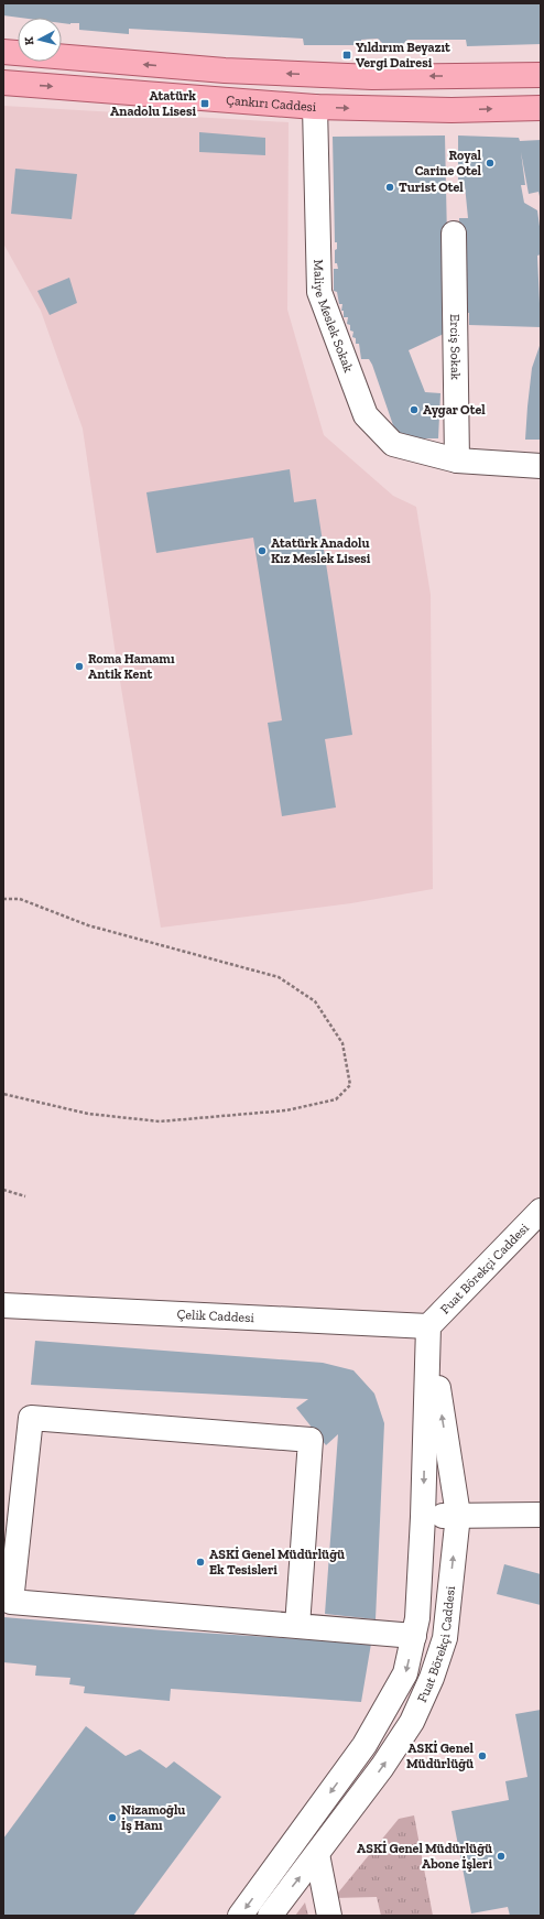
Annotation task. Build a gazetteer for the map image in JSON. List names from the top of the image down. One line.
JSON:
{"streets":{"main road":["Çankırı Caddesi"],"street":["Maliye Meslek Sokak","Erciş Sokak","Fuat Börekçi Caddesi","Çelik Caddesi"]},"crossings":[["Çankırı Caddesi","Maliye Meslek Sokak"],["Maliye Meslek Sokak","Erciş Sokak"],["Fuat Börekçi Caddesi","Çelik Caddesi"]],"places":{"transit":["Yıldırım Beyazıt Vergi Dairesi","Atatürk Anadolu Lisesi"],"other":["Royal Carine Otel","Turist Otel","Aygar Otel","Atatürk Anadolu Kız Meslek Lisesi","Roma Hamamı Antik Kent","ASKİ Genel Müdürlüğü Ek Tesisleri","ASKİ Genel Müdürlüğü","Nizamoğlu İş Hanı","ASKİ Genel Müdürlüğü Abone İşleri"]},"north":"left"}
